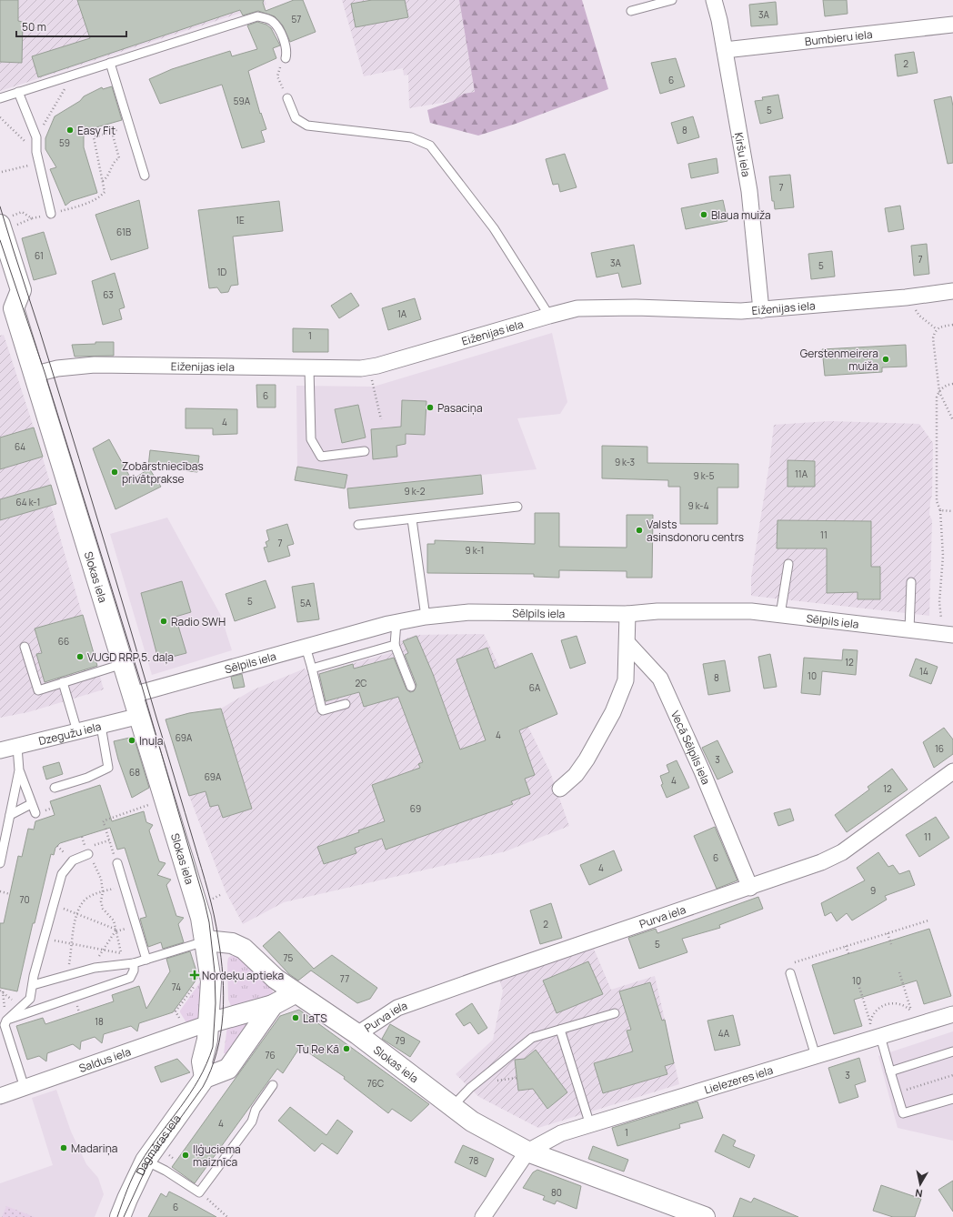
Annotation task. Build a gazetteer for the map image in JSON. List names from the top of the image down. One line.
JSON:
{"streets":{"street":["Bumbieru iela","Ķiršu iela","Eiženijas iela","Slokas iela","Sēlpils iela","Dzegužu iela","Vecā Sēlpils iela","Purva iela","Saldus iela","Lielezeres iela","Dagmāras iela"]},"crossings":[["Bumbieru iela","Ķiršu iela"],["Ķiršu iela","Eiženijas iela"],["Eiženijas iela","Slokas iela"],["Slokas iela","Sēlpils iela"],["Slokas iela","Dzegužu iela"],["Slokas iela","Purva iela"],["Slokas iela","Lielezeres iela"],["Vecā Sēlpils iela","Purva iela"]],"places":{"other":["Easy Fit","Blaua muiža","Gerstenmeirera muiža","Pasaciņa","Zobārstniecības privātprakse","Valsts asinsdonoru centrs","Radio SWH","VUGD RRP 5. daļa","Inuļa","LaTS","Tu Re Kā","Madariņa","Iļģuciema maiznīca"],"health":["Nordeķu aptieka"]},"house_numbers":["3A","57","2","6","59A","5","8","59","7","1E","61B","61","7","3A","5","1D","63","1A","1","6","4","64","9 k-3","11A","9 k-5","9 k-2","64 k-1","9 k-4","11","7","9 k-1","5","5A","66","12","14","10","8","2C","6A","4","69A","16","3","68","69A","4","12","69","11","6","4","9","70","2","5","75","77","10","74","18","4A","79","76","3","76C","4","1","78","80","6"],"scale_bar":"50 m","north":"bottom"}
